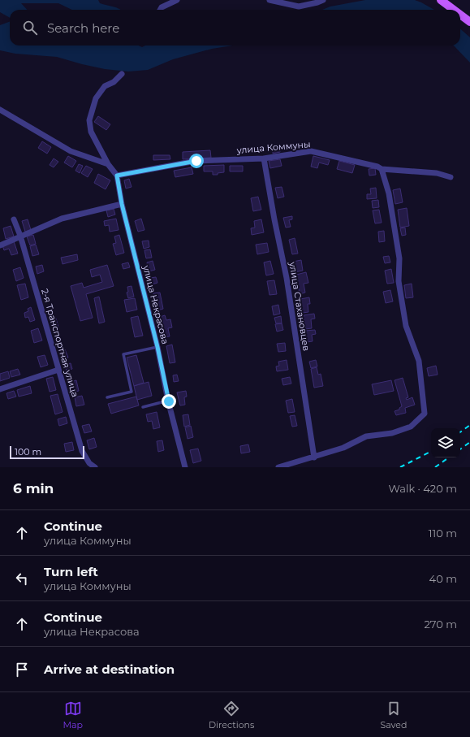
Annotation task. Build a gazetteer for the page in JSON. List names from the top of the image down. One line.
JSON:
{"streets":{"street":["улица Коммуны","улица Некрасова","улица Стахановцев","2-я Транспортная улица"]},"crossings":[["улица Коммуны","улица Стахановцев"]],"scale_bar":"100 m","page":{"search":"Search here","scale":"100 m","heading":["6 min","Walk · 420 m"],"list":[["Continue","улица Коммуны","110 m"],["Turn left","улица Коммуны","40 m"],["Continue","улица Некрасова","270 m"],"Arrive at destination"],"nav":["Map","Directions","Saved"]}}
